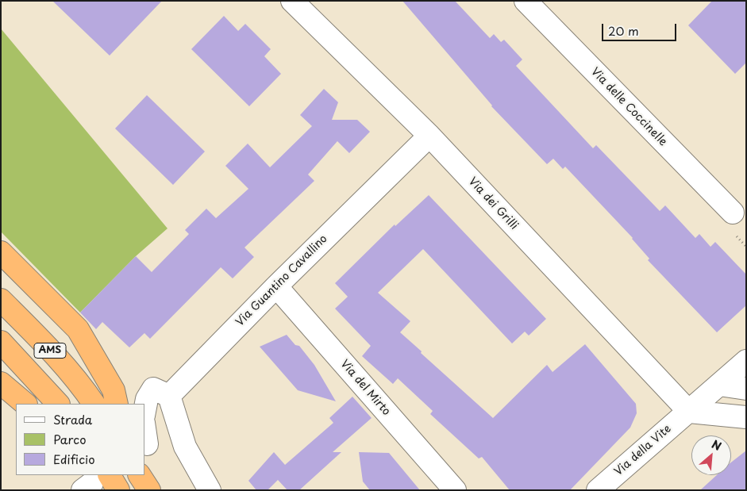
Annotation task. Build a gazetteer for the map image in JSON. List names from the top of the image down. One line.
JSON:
{"streets":{"highway":["AMS"],"street":["Via delle Coccinelle","Via dei Grilli","Via Guantino Cavallino","Via del Mirto","Via della Vite"]},"crossings":[["Via dei Grilli","Via Guantino Cavallino"],["Via dei Grilli","Via della Vite"],["Via Guantino Cavallino","Via del Mirto"]],"legend":["Strada","Parco","Edificio"],"scale_bar":"20 m","north":"top right"}
